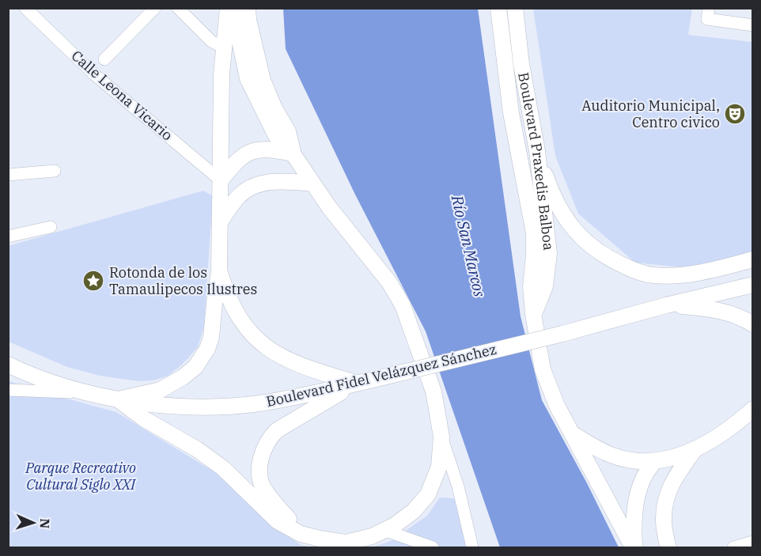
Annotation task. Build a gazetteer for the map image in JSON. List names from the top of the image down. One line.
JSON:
{"streets":{"main road":["Boulevard Praxedis Balboa","Boulevard Fidel Velázquez Sánchez"],"street":["Calle Leona Vicario"]},"water":["Río San Marcos"],"parks":["Parque Recreativo Cultural Siglo XXI"],"places":{"theatre":["Auditorio Municipal, Centro civico"],"place":["Rotonda de los Tamaulipecos Ilustres"]},"north":"right"}
